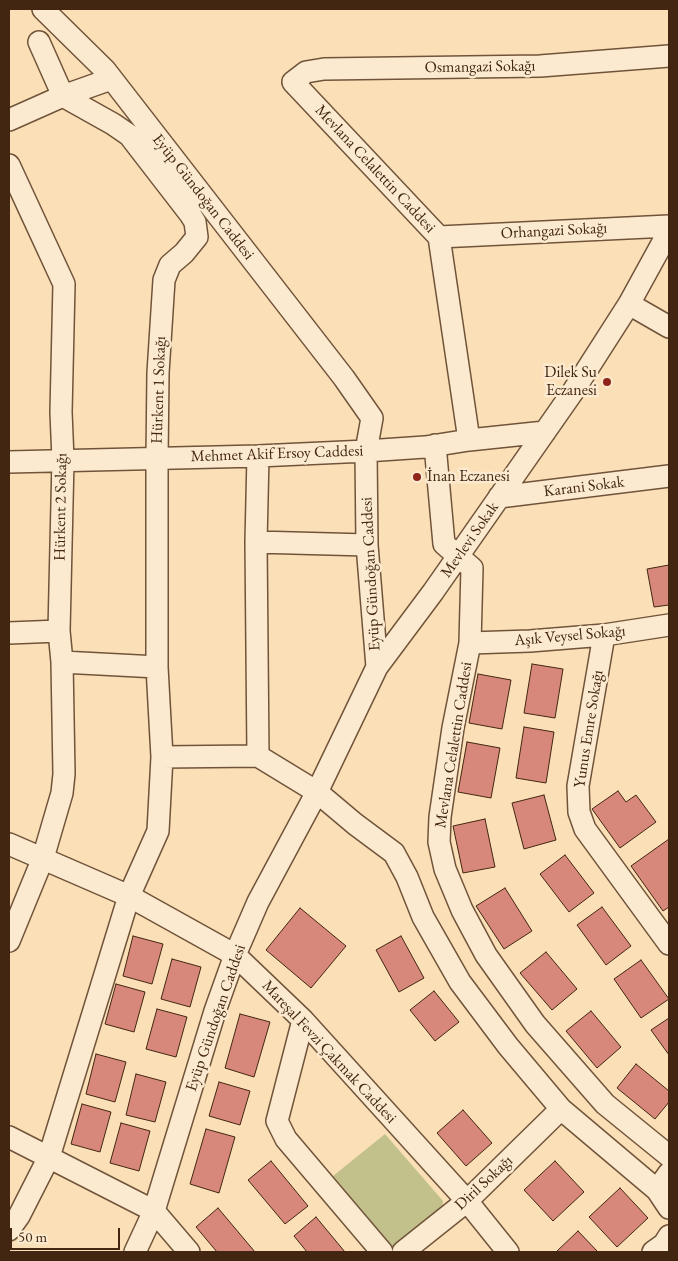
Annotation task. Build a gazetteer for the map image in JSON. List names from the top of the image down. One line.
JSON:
{"streets":{"street":["Osmangazi Sokağı","Mevlana Celalettin Caddesi","Eyüp Gündoğan Caddesi","Orhangazi Sokağı","Hürkent 1 Sokağı","Mehmet Akif Ersoy Caddesi","Karani Sokak","Hürkent 2 Sokağı","Mevlevi Sokak","Aşık Veysel Sokağı","Yunus Emre Sokağı","Mareşal Fevzi Çakmak Caddesi","Diril Sokağı"]},"crossings":[["Osmangazi Sokağı","Mevlana Celalettin Caddesi"],["Mevlana Celalettin Caddesi","Orhangazi Sokağı"],["Mevlana Celalettin Caddesi","Mehmet Akif Ersoy Caddesi"],["Mevlana Celalettin Caddesi","Mevlevi Sokak"],["Mevlana Celalettin Caddesi","Aşık Veysel Sokağı"],["Eyüp Gündoğan Caddesi","Mehmet Akif Ersoy Caddesi"],["Eyüp Gündoğan Caddesi","Mevlevi Sokak"],["Eyüp Gündoğan Caddesi","Mareşal Fevzi Çakmak Caddesi"],["Hürkent 1 Sokağı","Mehmet Akif Ersoy Caddesi"],["Hürkent 1 Sokağı","Mareşal Fevzi Çakmak Caddesi"],["Mehmet Akif Ersoy Caddesi","Hürkent 2 Sokağı"],["Mehmet Akif Ersoy Caddesi","Mevlevi Sokak"],["Karani Sokak","Mevlevi Sokak"],["Hürkent 2 Sokağı","Mareşal Fevzi Çakmak Caddesi"],["Aşık Veysel Sokağı","Yunus Emre Sokağı"],["Mareşal Fevzi Çakmak Caddesi","Diril Sokağı"]],"places":["Dilek Su Eczanesi","İnan Eczanesi"],"scale_bar":"50 m"}
